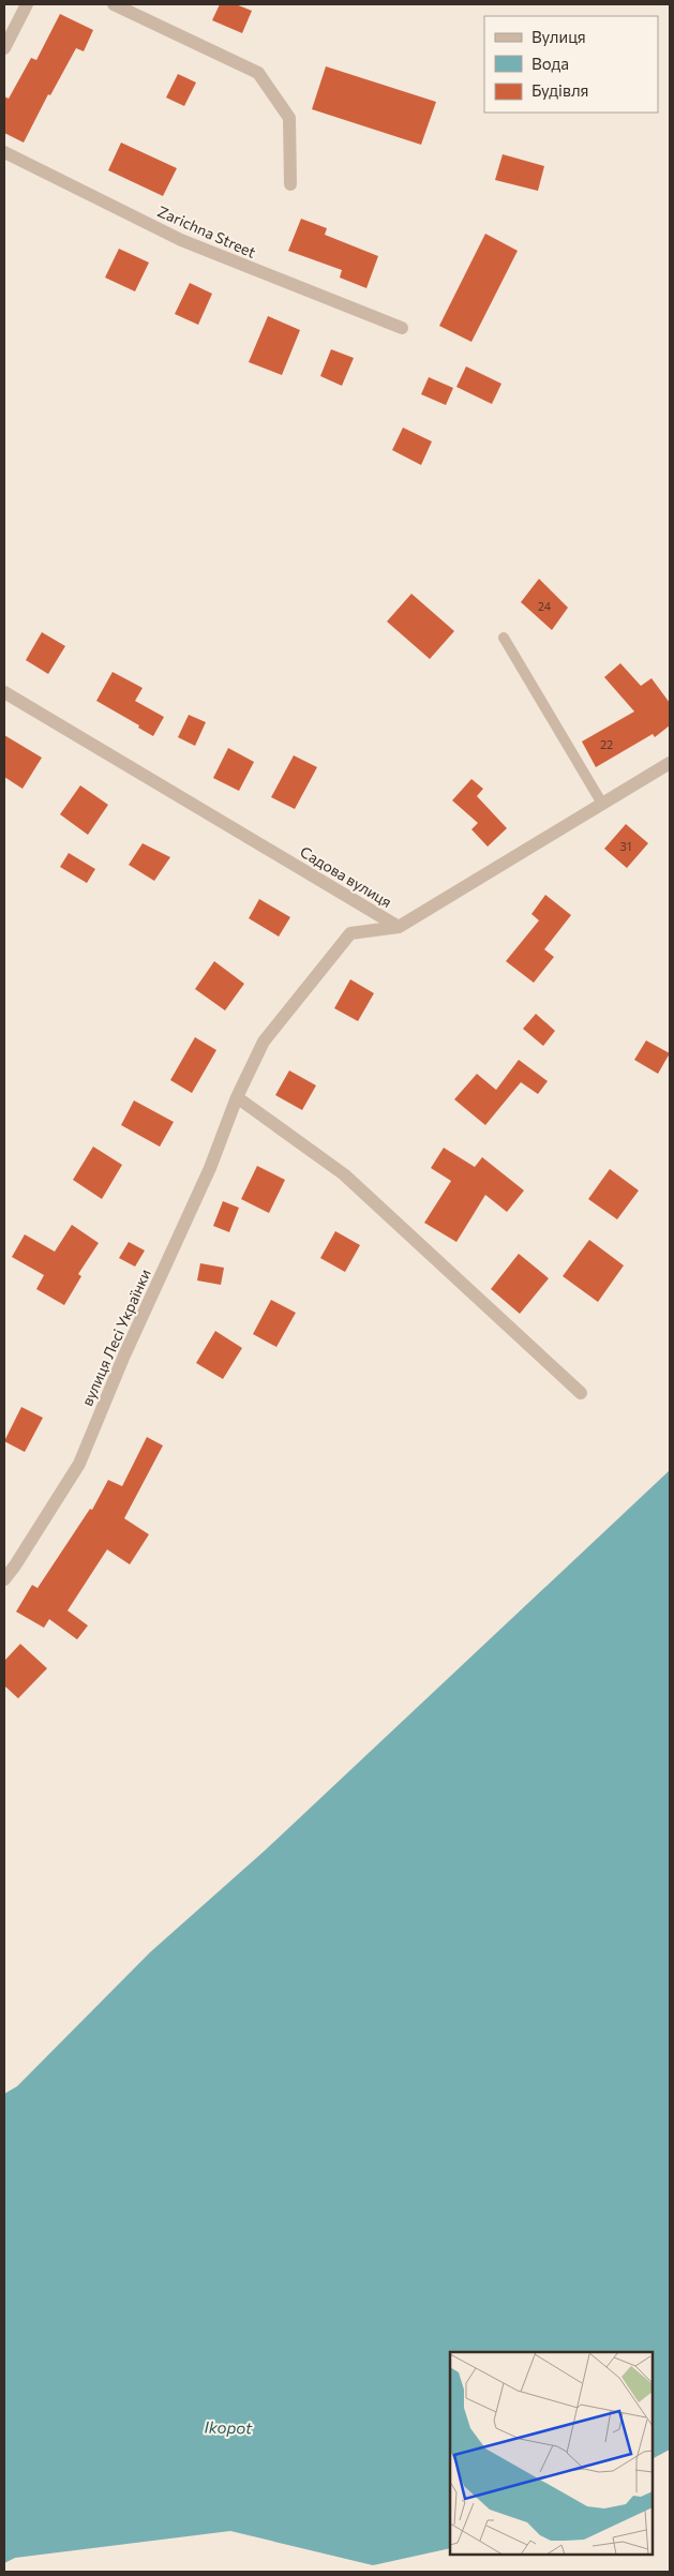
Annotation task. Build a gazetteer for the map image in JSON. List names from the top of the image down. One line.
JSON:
{"streets":{"street":["Zarichna Street","Садова вулиця","вулиця Лесі Українки"]},"crossings":[["Садова вулиця","вулиця Лесі Українки"]],"water":["Ikopot"],"house_numbers":["24","22","31"],"legend":["Вулиця","Вода","Будівля"]}
